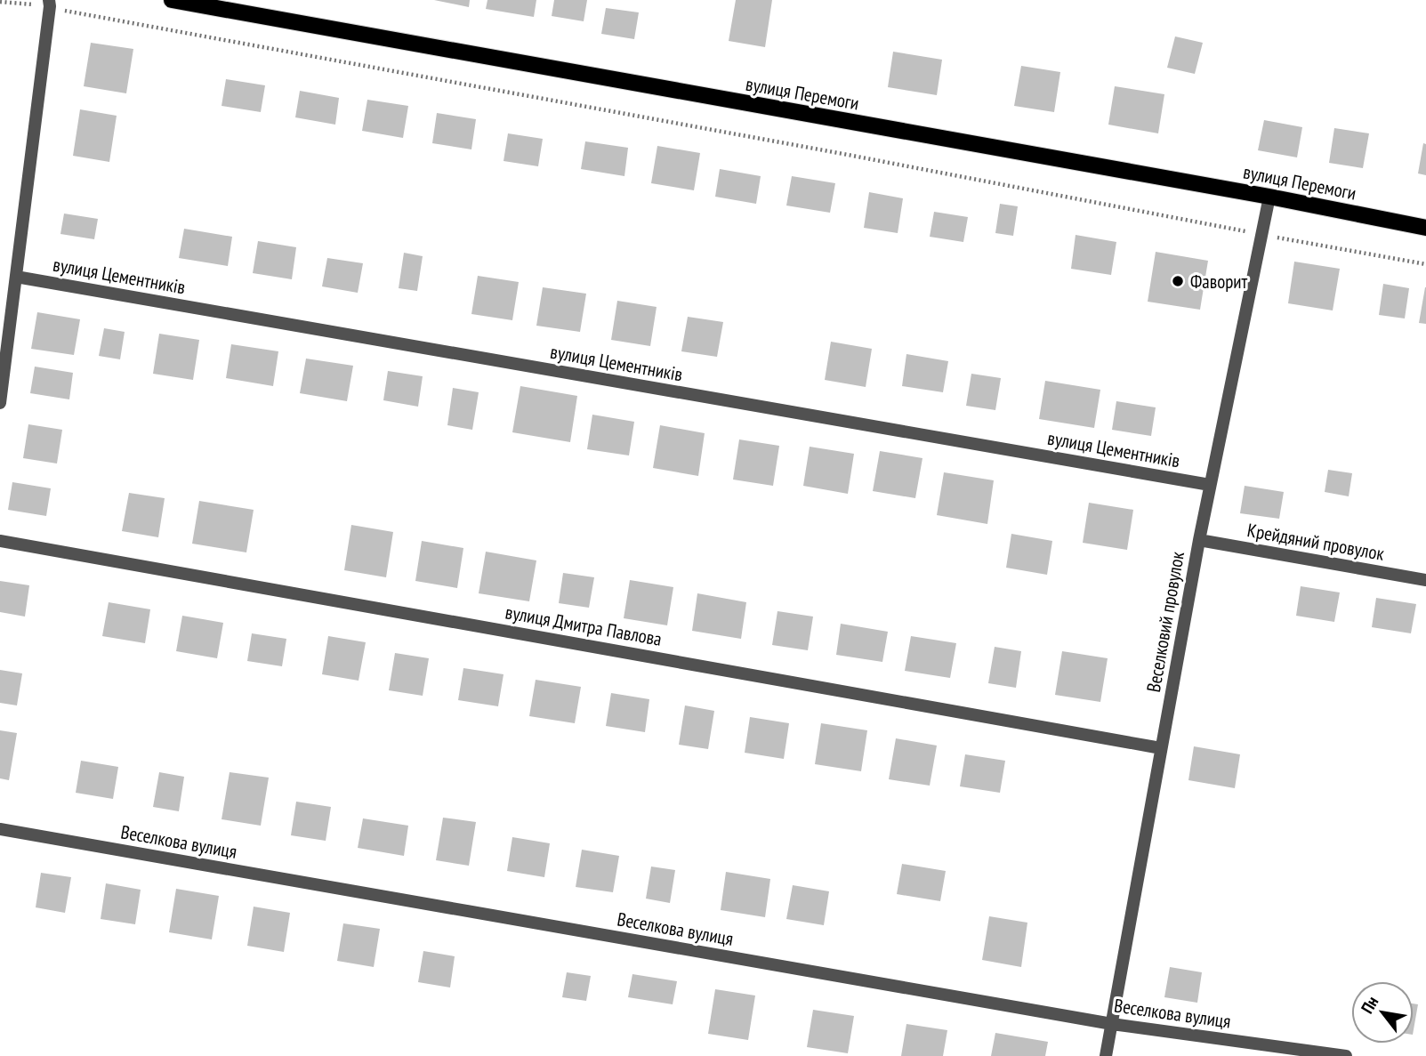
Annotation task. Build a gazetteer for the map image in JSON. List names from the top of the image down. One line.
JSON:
{"streets":{"main road":["вулиця Перемоги"],"street":["вулиця Цементників","Крейдяний провулок","Веселковий провулок","вулиця Дмитра Павлова","Веселкова вулиця"]},"crossings":[["вулиця Перемоги","Веселковий провулок"],["вулиця Цементників","Веселковий провулок"],["Крейдяний провулок","Веселковий провулок"],["Веселковий провулок","вулиця Дмитра Павлова"],["Веселковий провулок","Веселкова вулиця"]],"places":["Фаворит"],"north":"top left"}
